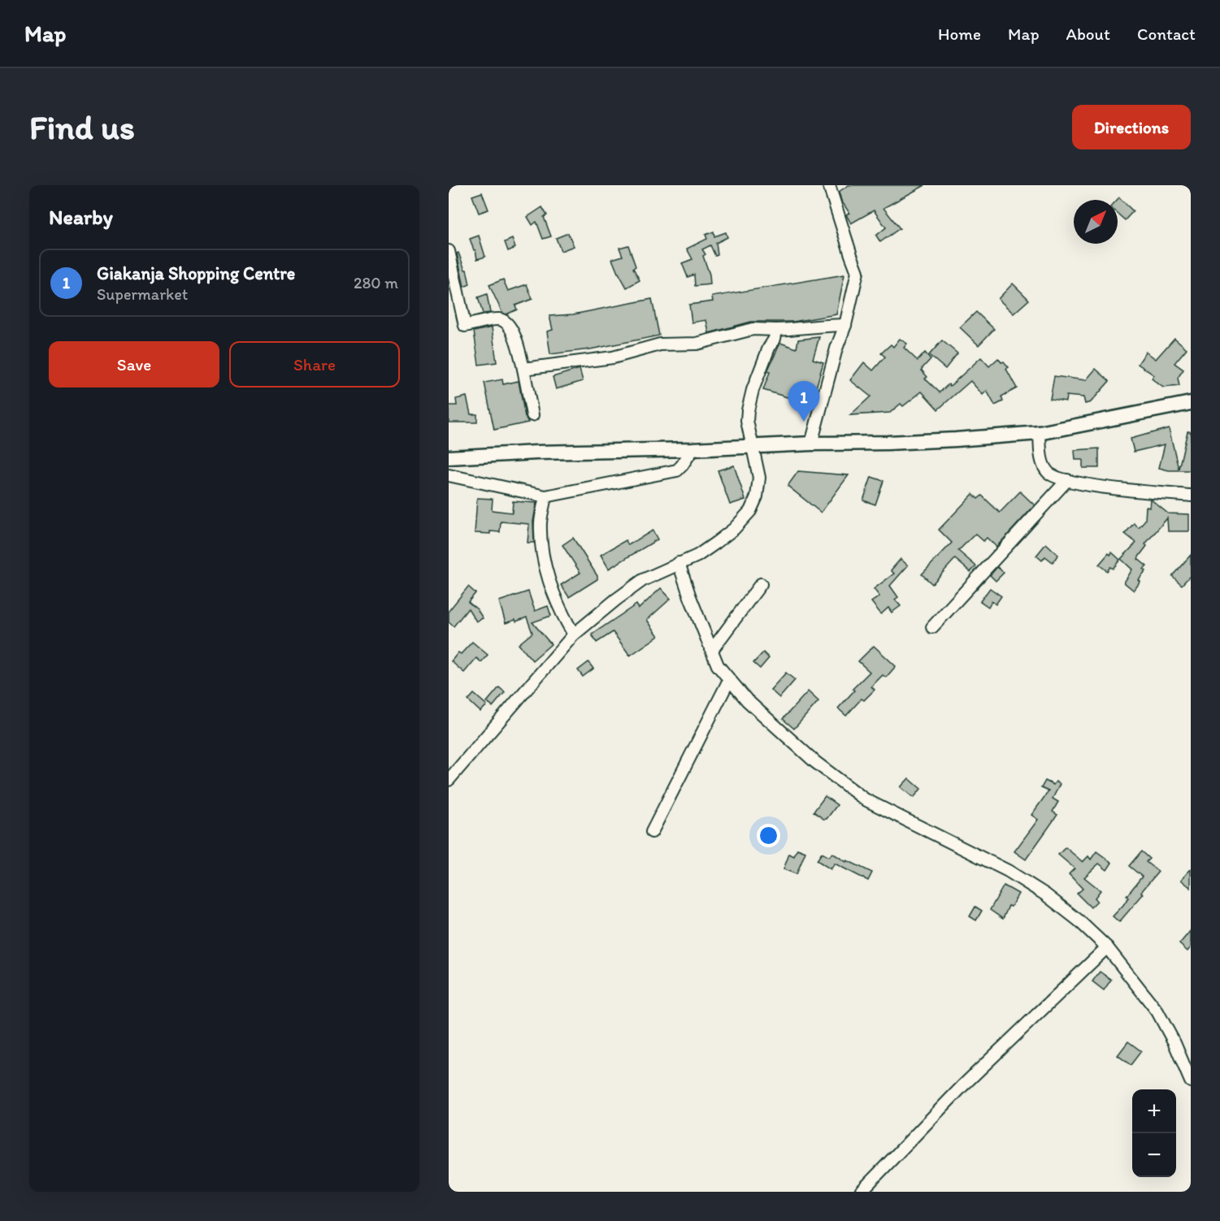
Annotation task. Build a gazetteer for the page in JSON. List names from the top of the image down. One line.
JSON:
{"north":"top right","page":{"header":"Map","nav":["Home","Map","About","Contact"],"buttons":["Directions",["Save","Share"]],"title":"Find us","heading":"Nearby","list":[{"mark":"1","name":"Giakanja Shopping Centre","note":"Supermarket","value":"280 m"}],"pins":"1","map_buttons":["+","−"]}}
